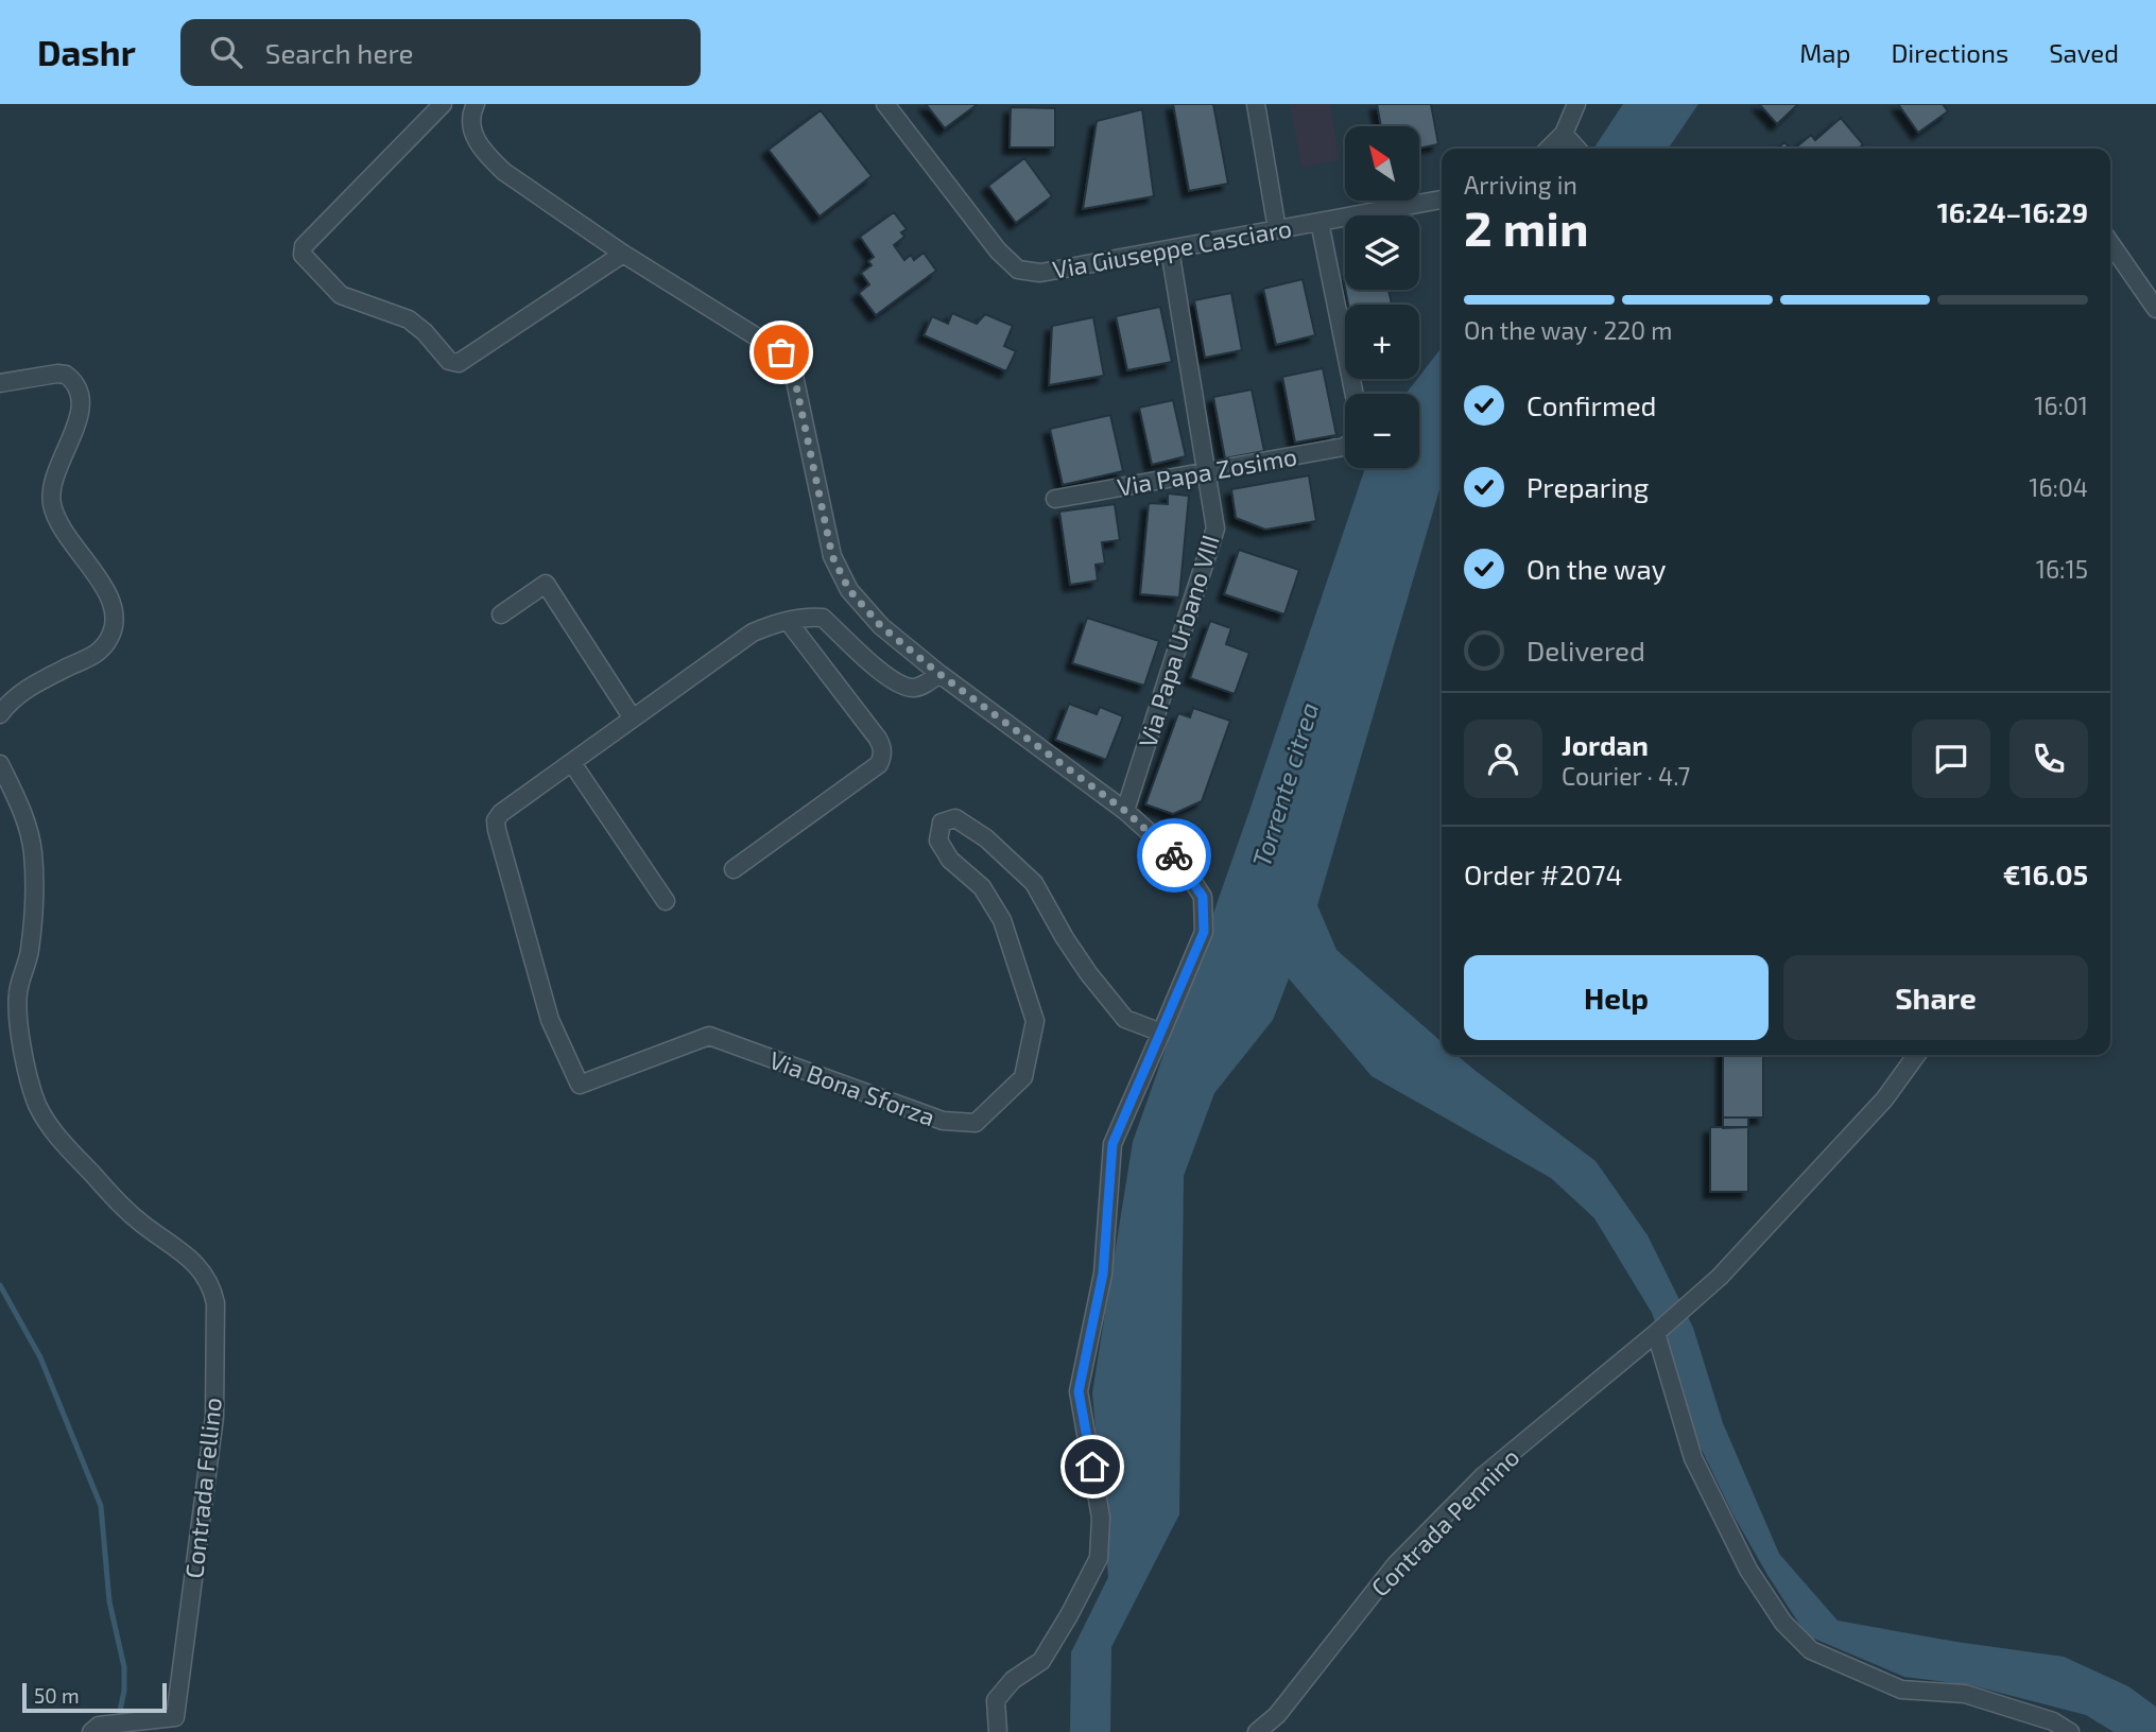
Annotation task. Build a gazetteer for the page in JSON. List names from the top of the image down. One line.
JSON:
{"streets":{"street":["Via Giuseppe Casciaro","Via Papa Zosimo","Via Papa Urbano VIII","Via Bona Sforza","Contrada Fellino","Contrada Pennino"]},"crossings":[["Via Giuseppe Casciaro","Via Papa Urbano VIII"],["Via Papa Zosimo","Via Papa Urbano VIII"]],"water":["Torrente citrea"],"scale_bar":"50 m","north":"top left","page":{"header":"Dashr","search":"Search here","nav":["Map","Directions","Saved"],"map_buttons":["+","−"],"heading":["2 min","Arriving in","16:24–16:29"],"panel":["Jordan","Courier · 4.7","Order #2074","€16.05"],"bar":"On the way · 220 m","list":[["Confirmed","16:01"],["Preparing","16:04"],["On the way","16:15"],"Delivered"],"buttons":["Help","Share"],"scale":"50 m"}}
